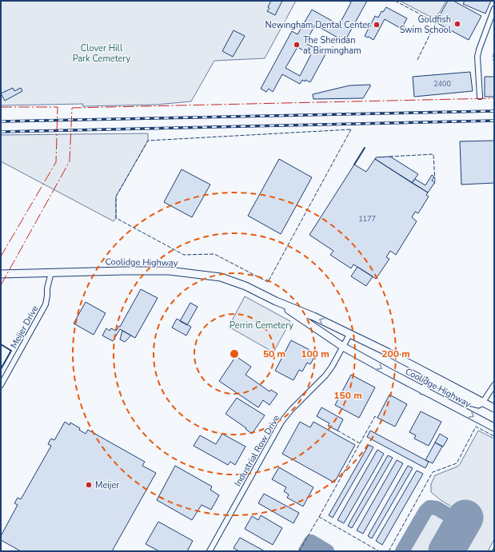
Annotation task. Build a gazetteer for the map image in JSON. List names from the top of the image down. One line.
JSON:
{"streets":{"main road":["Coolidge Highway"],"street":["Meijer Drive","Industrial Row Drive"]},"crossings":[["Coolidge Highway","Meijer Drive"],["Coolidge Highway","Industrial Row Drive"]],"parks":["Clover Hill Park Cemetery","Perrin Cemetery"],"places":["Goldfish Swim School","Newingham Dental Center","The Sheridan at Birmingham","Meijer"],"house_numbers":["2400","1177"],"rings":["50 m","100 m","200 m","150 m"]}
